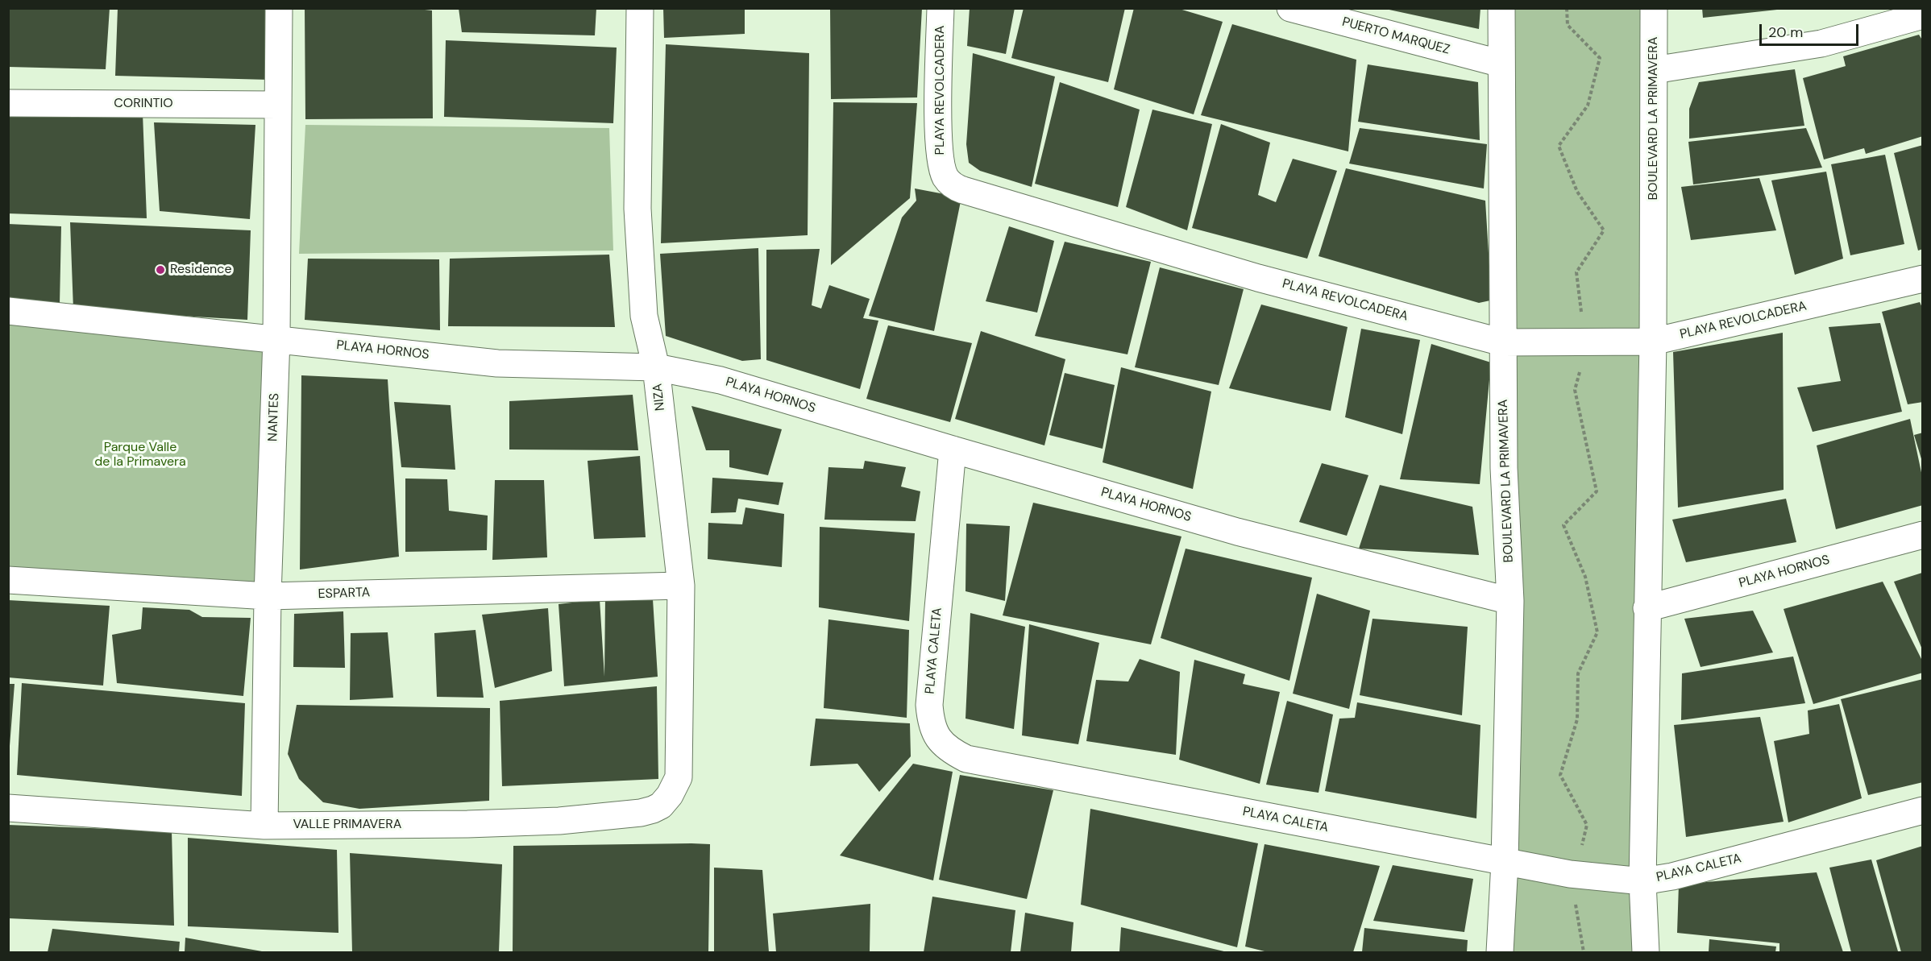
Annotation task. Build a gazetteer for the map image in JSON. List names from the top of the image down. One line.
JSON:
{"streets":{"street":["PUERTO MARQUEZ","PLAYA REVOLCADERA","CORINTIO","BOULEVARD LA PRIMAVERA","PLAYA HORNOS","NIZA","NANTES","ESPARTA","PLAYA CALETA","VALLE PRIMAVERA"]},"crossings":[["PUERTO MARQUEZ","BOULEVARD LA PRIMAVERA"],["PLAYA REVOLCADERA","BOULEVARD LA PRIMAVERA"],["CORINTIO","NANTES"],["BOULEVARD LA PRIMAVERA","PLAYA HORNOS"],["BOULEVARD LA PRIMAVERA","PLAYA CALETA"],["PLAYA HORNOS","NIZA"],["PLAYA HORNOS","NANTES"],["PLAYA HORNOS","PLAYA CALETA"],["NIZA","ESPARTA"],["NIZA","VALLE PRIMAVERA"],["NANTES","ESPARTA"],["NANTES","VALLE PRIMAVERA"]],"parks":["Parque Valle de la Primavera"],"places":["Residence"],"scale_bar":"20 m"}
